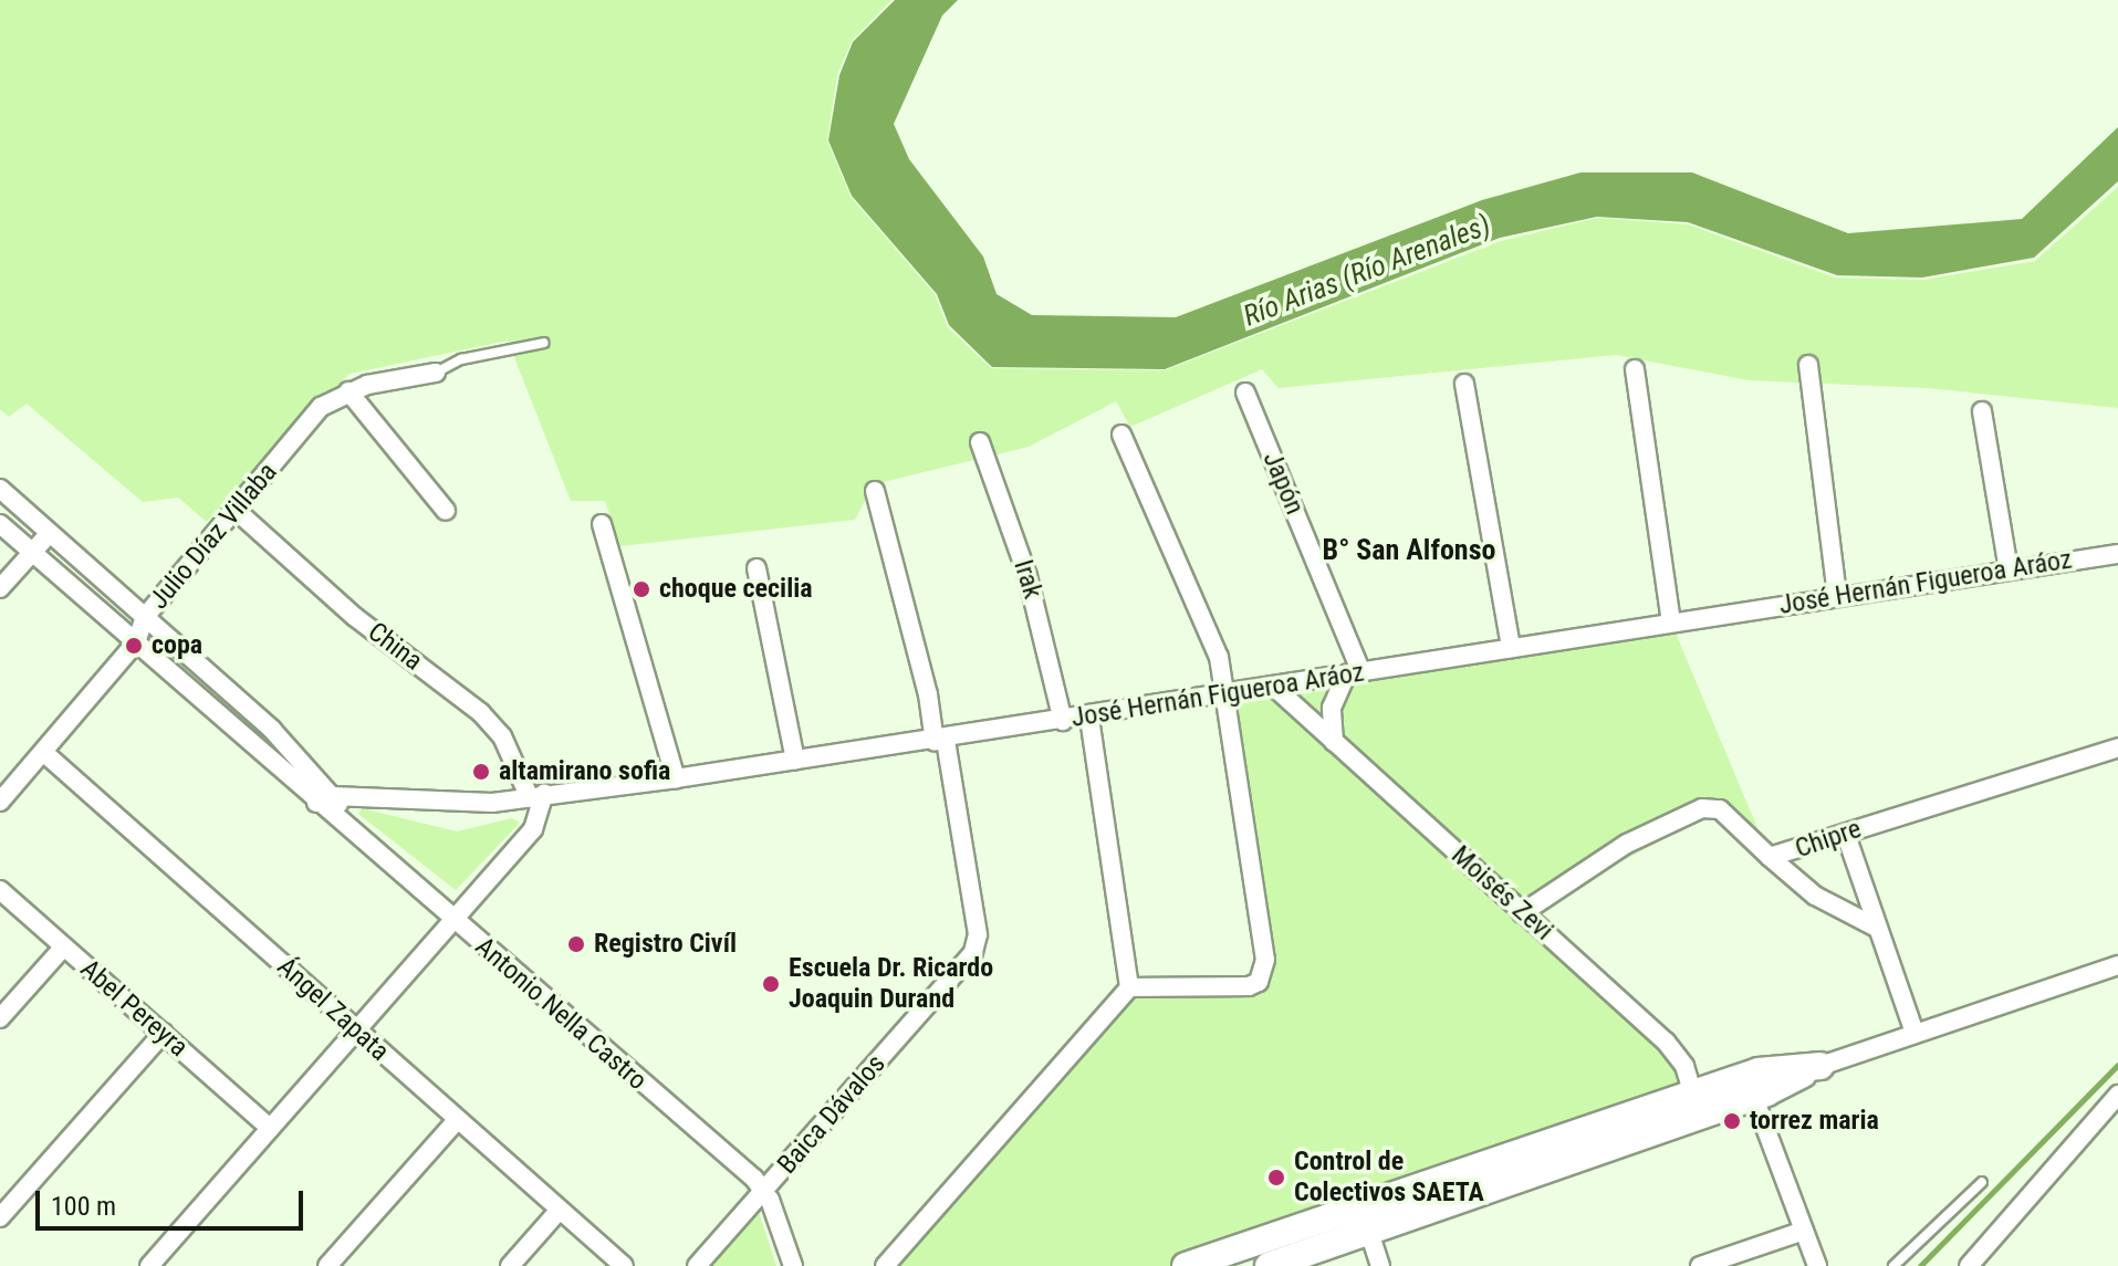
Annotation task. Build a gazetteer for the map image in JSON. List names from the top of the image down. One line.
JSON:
{"streets":{"street":["Japón","Julio Díaz Villaba","Irak","José Hernán Figueroa Aráoz","China","Chipre","Moisés Zevi","Abel Pereyra","Ángel Zapata","Antonio Nella Castro","Baica Dávalos"]},"crossings":[["Japón","José Hernán Figueroa Aráoz"],["Julio Díaz Villaba","China"],["Julio Díaz Villaba","Ángel Zapata"],["Julio Díaz Villaba","Antonio Nella Castro"],["Irak","José Hernán Figueroa Aráoz"],["José Hernán Figueroa Aráoz","China"],["José Hernán Figueroa Aráoz","Moisés Zevi"],["José Hernán Figueroa Aráoz","Antonio Nella Castro"],["José Hernán Figueroa Aráoz","Baica Dávalos"],["Chipre","Moisés Zevi"],["Antonio Nella Castro","Baica Dávalos"]],"districts":["B° San Alfonso"],"water":["Río Arias (Río Arenales)"],"places":["choque cecilia","copa","altamirano sofia","Registro Civíl","Escuela Dr. Ricardo Joaquin Durand","torrez maria","Control de Colectivos SAETA"],"scale_bar":"100 m"}
